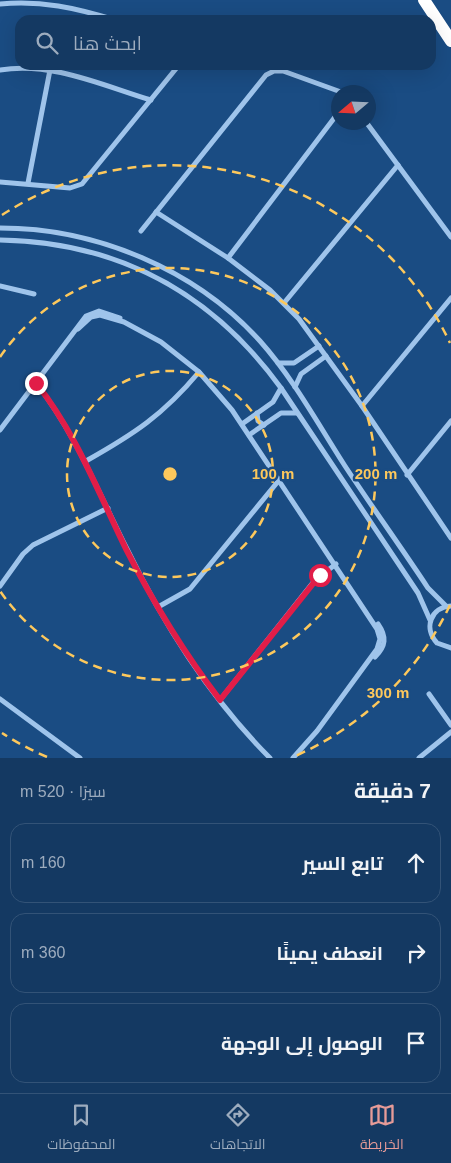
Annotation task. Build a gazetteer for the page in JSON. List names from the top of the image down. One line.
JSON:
{"north":"left","page":{"search":"ابحث هنا","heading":["7 دقيقة","سيرًا · 520 m"],"list":[["تابع السير","160 m"],["انعطف يمينًا","360 m"],"الوصول إلى الوجهة"],"nav":["الخريطة","الاتجاهات","المحفوظات"]},"rings":["100 m","200 m","300 m"]}
